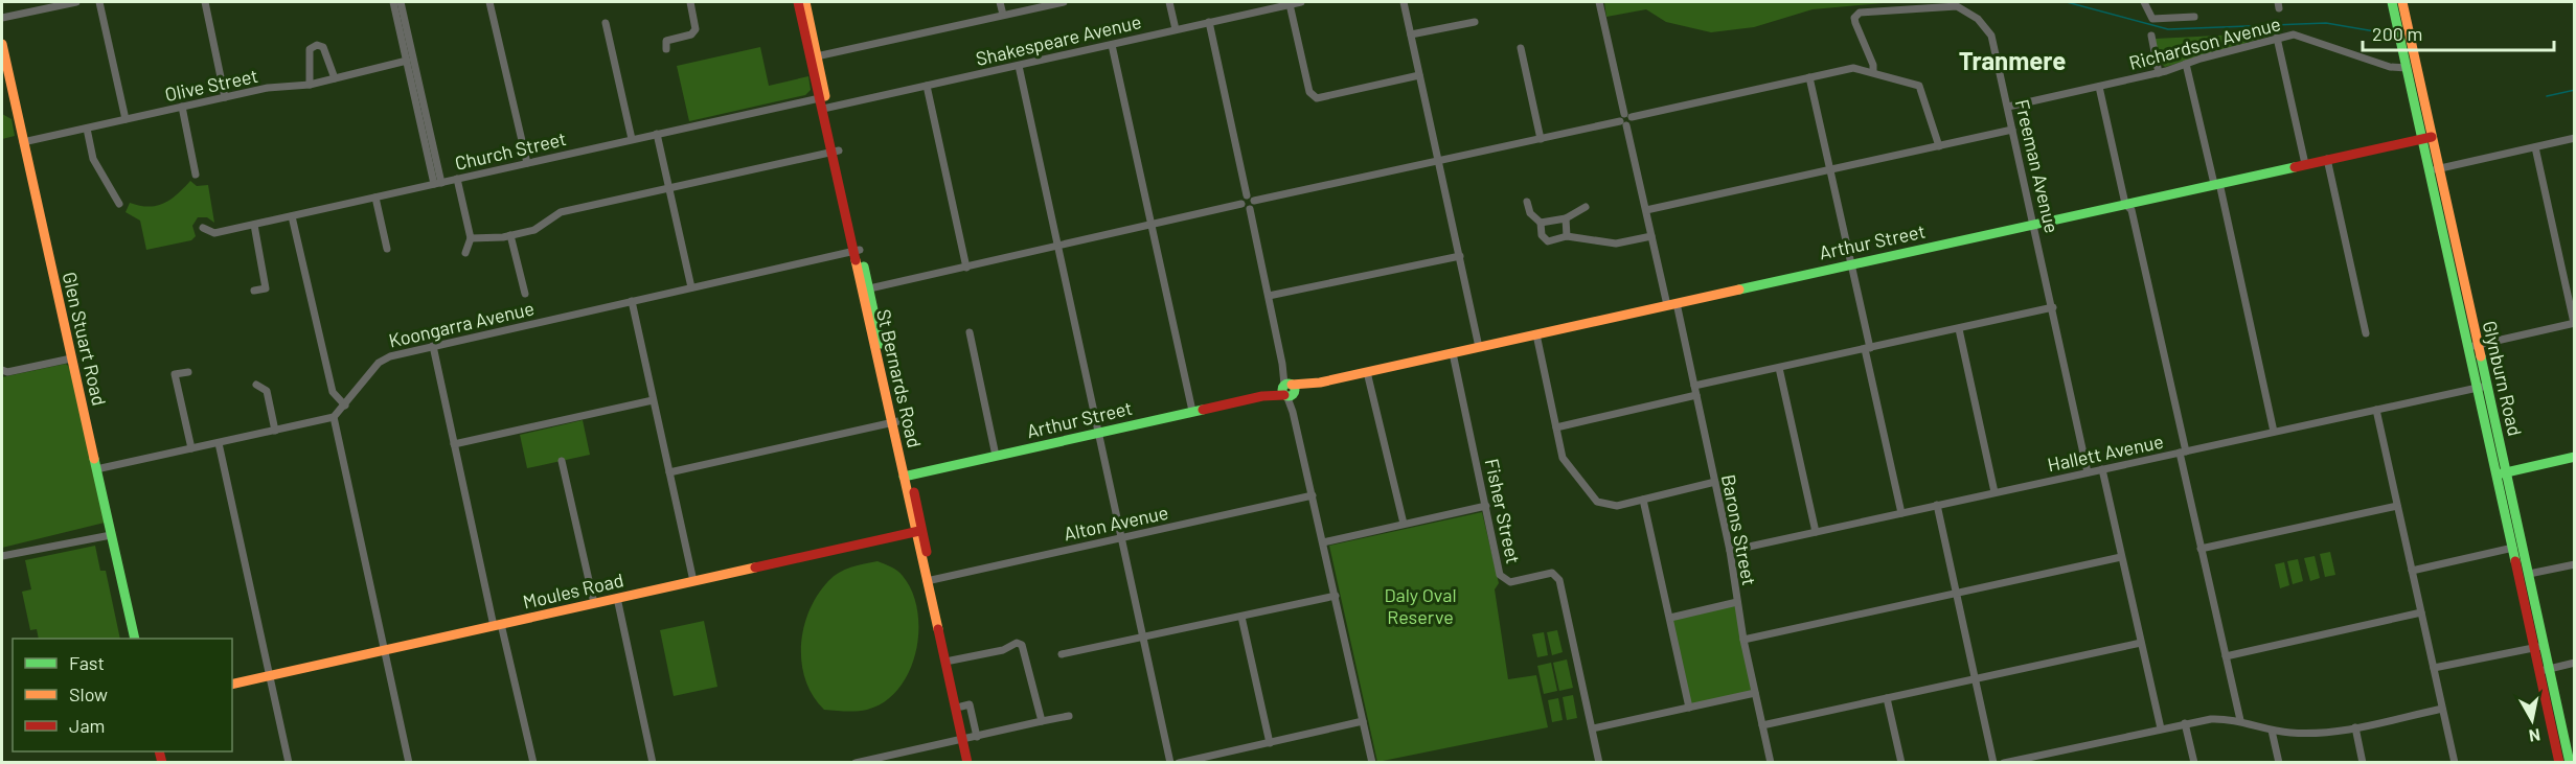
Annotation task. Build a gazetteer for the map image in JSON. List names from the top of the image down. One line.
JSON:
{"streets":{"main road":["Arthur Street","Glen Stuart Road","St Bernards Road","Glynburn Road","Moules Road"],"street":["Shakespeare Avenue","Richardson Avenue","Olive Street","Church Street","Freeman Avenue","Koongarra Avenue","Hallett Avenue","Fisher Street","Alton Avenue","Barons Street"]},"crossings":[["Shakespeare Avenue","Church Street"],["Shakespeare Avenue","St Bernards Road"],["Richardson Avenue","Freeman Avenue"],["Richardson Avenue","Glynburn Road"],["Olive Street","Glen Stuart Road"],["Church Street","St Bernards Road"],["Freeman Avenue","Arthur Street"],["Freeman Avenue","Hallett Avenue"],["Arthur Street","St Bernards Road"],["Arthur Street","Glynburn Road"],["Arthur Street","Fisher Street"],["Arthur Street","Barons Street"],["Koongarra Avenue","St Bernards Road"],["St Bernards Road","Alton Avenue"],["St Bernards Road","Moules Road"],["Glynburn Road","Hallett Avenue"],["Hallett Avenue","Barons Street"]],"districts":["Tranmere"],"parks":["Daly Oval Reserve"],"legend":["Fast","Slow","Jam"],"scale_bar":"200 m","north":"bottom"}
